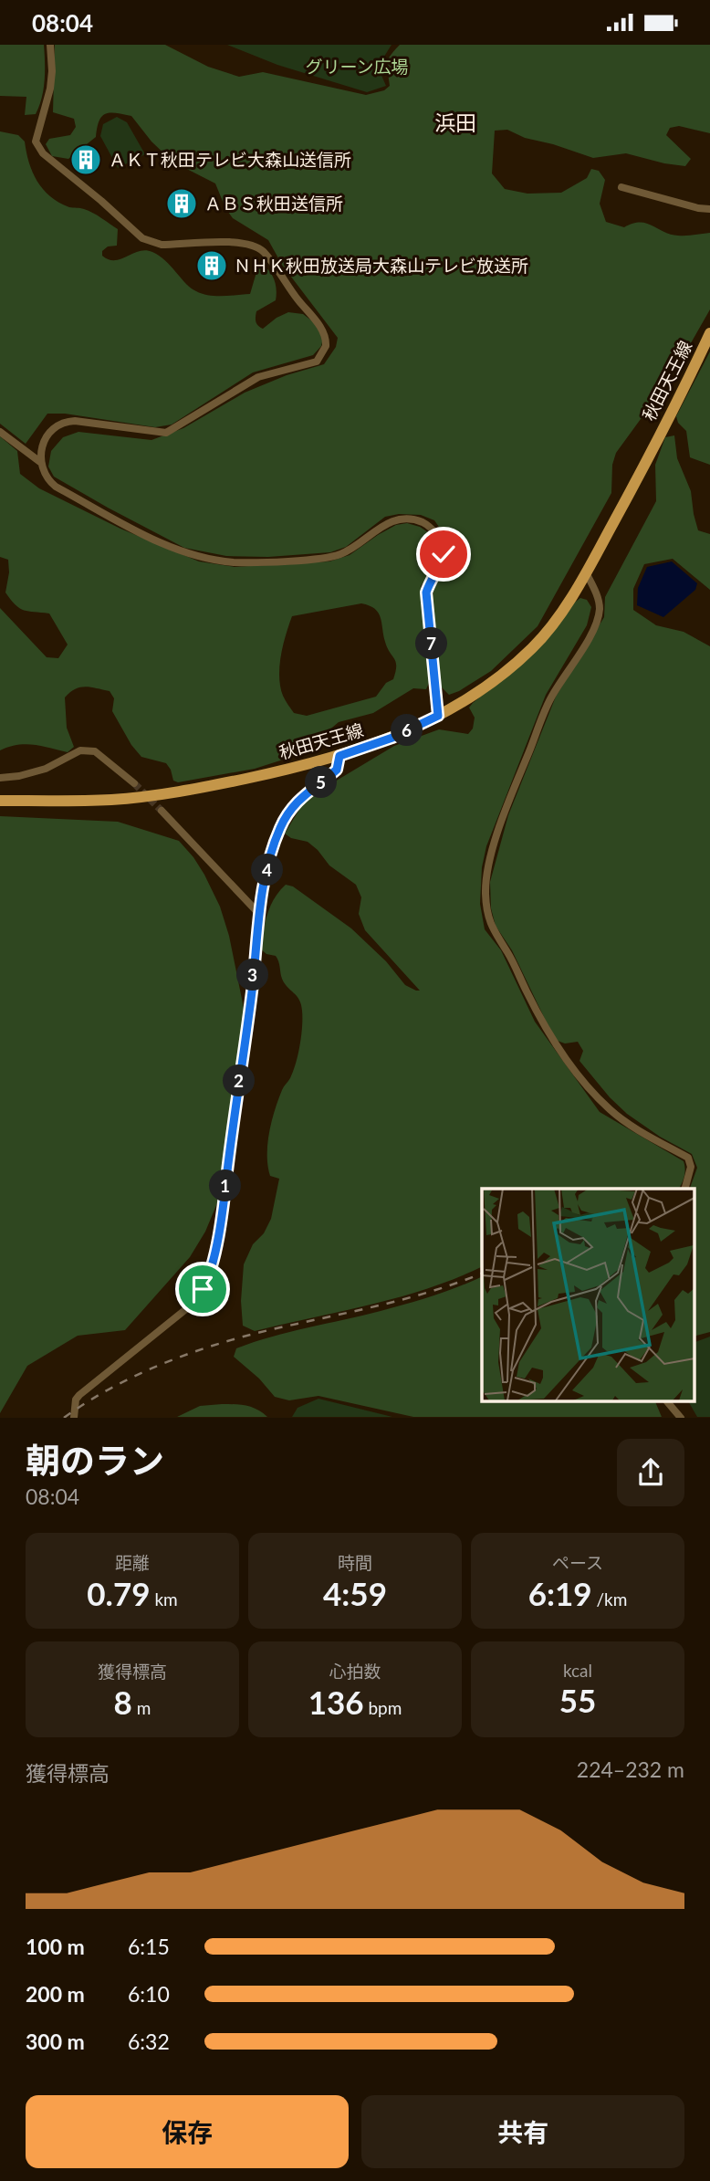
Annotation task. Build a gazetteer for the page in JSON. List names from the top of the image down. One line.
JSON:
{"streets":{"main road":["秋田天王線"]},"districts":["浜田"],"parks":["グリーン広場"],"places":{"building":["ＡＫＴ秋田テレビ大森山送信所","ＡＢＳ秋田送信所","ＮＨＫ秋田放送局大森山テレビ放送所"]},"page":{"status":"08:04","pins":["7","6","5","4","3","2","1"],"heading":["朝のラン","08:04"],"stats":[["距離","0.79 km"],["時間","4:59"],["ペース","6:19 /km"],["獲得標高","8 m"],["心拍数","136 bpm"],["kcal","55"]],"chart":["獲得標高","224–232 m"],"list":[{"name":"100 m","note":"6:15"},{"name":"200 m","note":"6:10"},{"name":"300 m","note":"6:32"}],"buttons":["保存","共有"]}}
